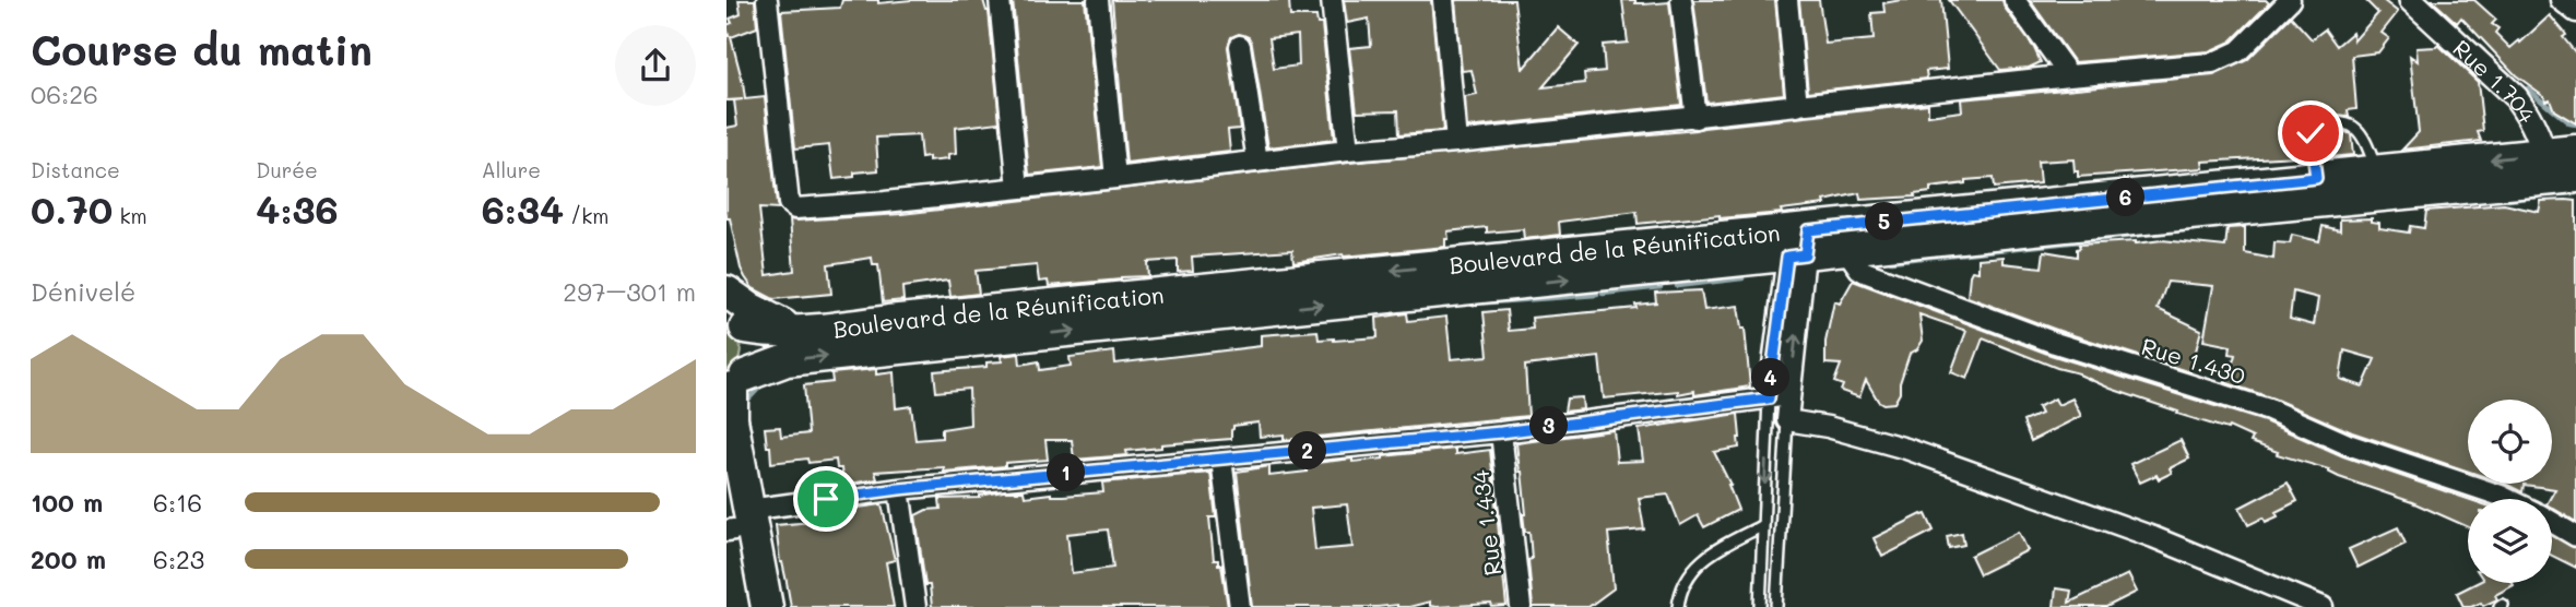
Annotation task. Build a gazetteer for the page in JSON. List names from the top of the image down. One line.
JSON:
{"streets":{"main road":["Boulevard de la Réunification"],"street":["Rue 1.704","Rue 1.430","Rue 1.434"]},"crossings":[["Rue 1.704","Boulevard de la Réunification"]],"page":{"heading":["Course du matin","06:26"],"stats":[["Distance","0.70 km"],["Durée","4:36"],["Allure","6:34 /km"]],"pins":["6","5","4","3","2","1"],"chart":["Dénivelé","297–301 m"],"list":[{"name":"100 m","note":"6:16"},{"name":"200 m","note":"6:23"}]}}
